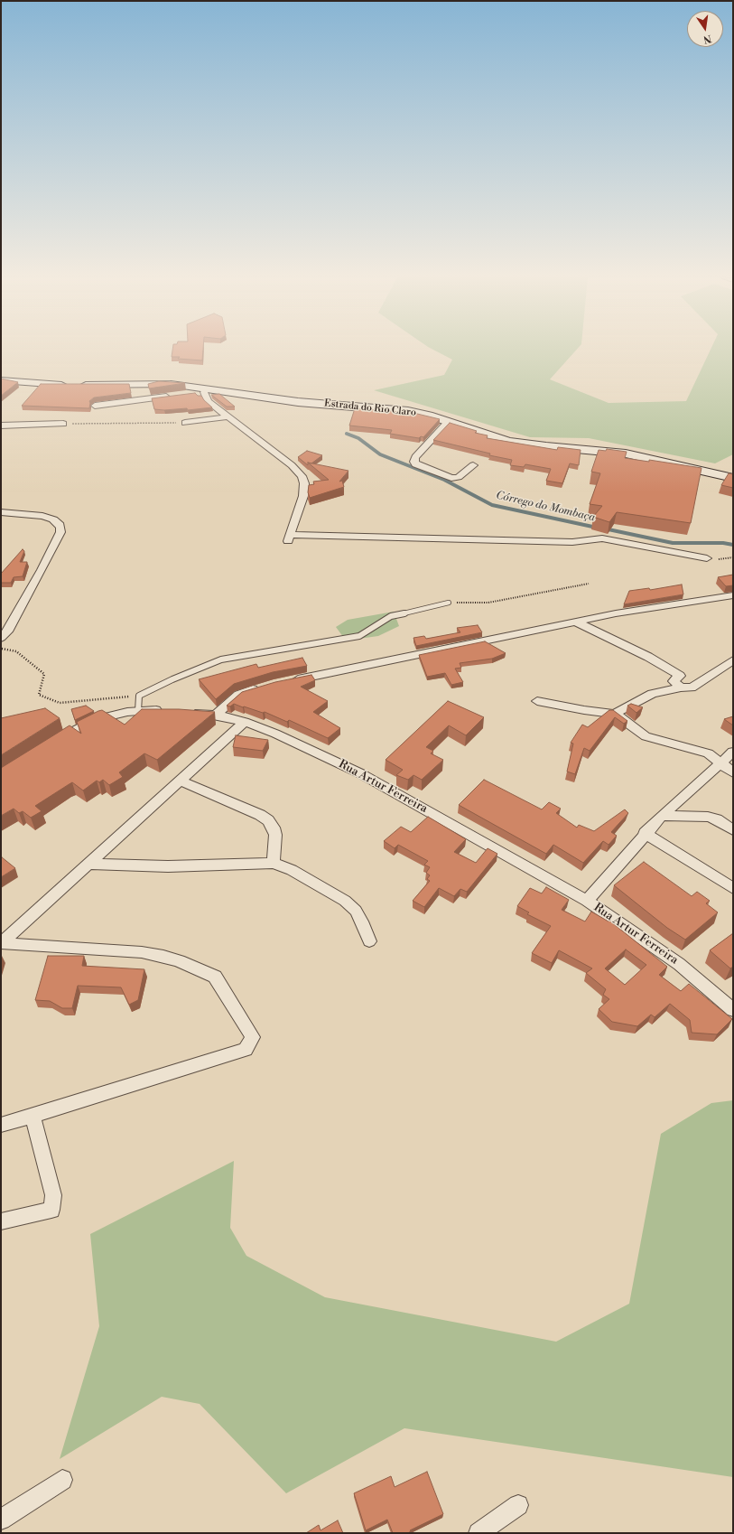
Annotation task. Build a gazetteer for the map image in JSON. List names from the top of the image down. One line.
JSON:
{"streets":{"main road":["Estrada do Rio Claro"],"street":["Rua Artur Ferreira"]},"water":["Córrego do Mombaça"],"north":"bottom"}
